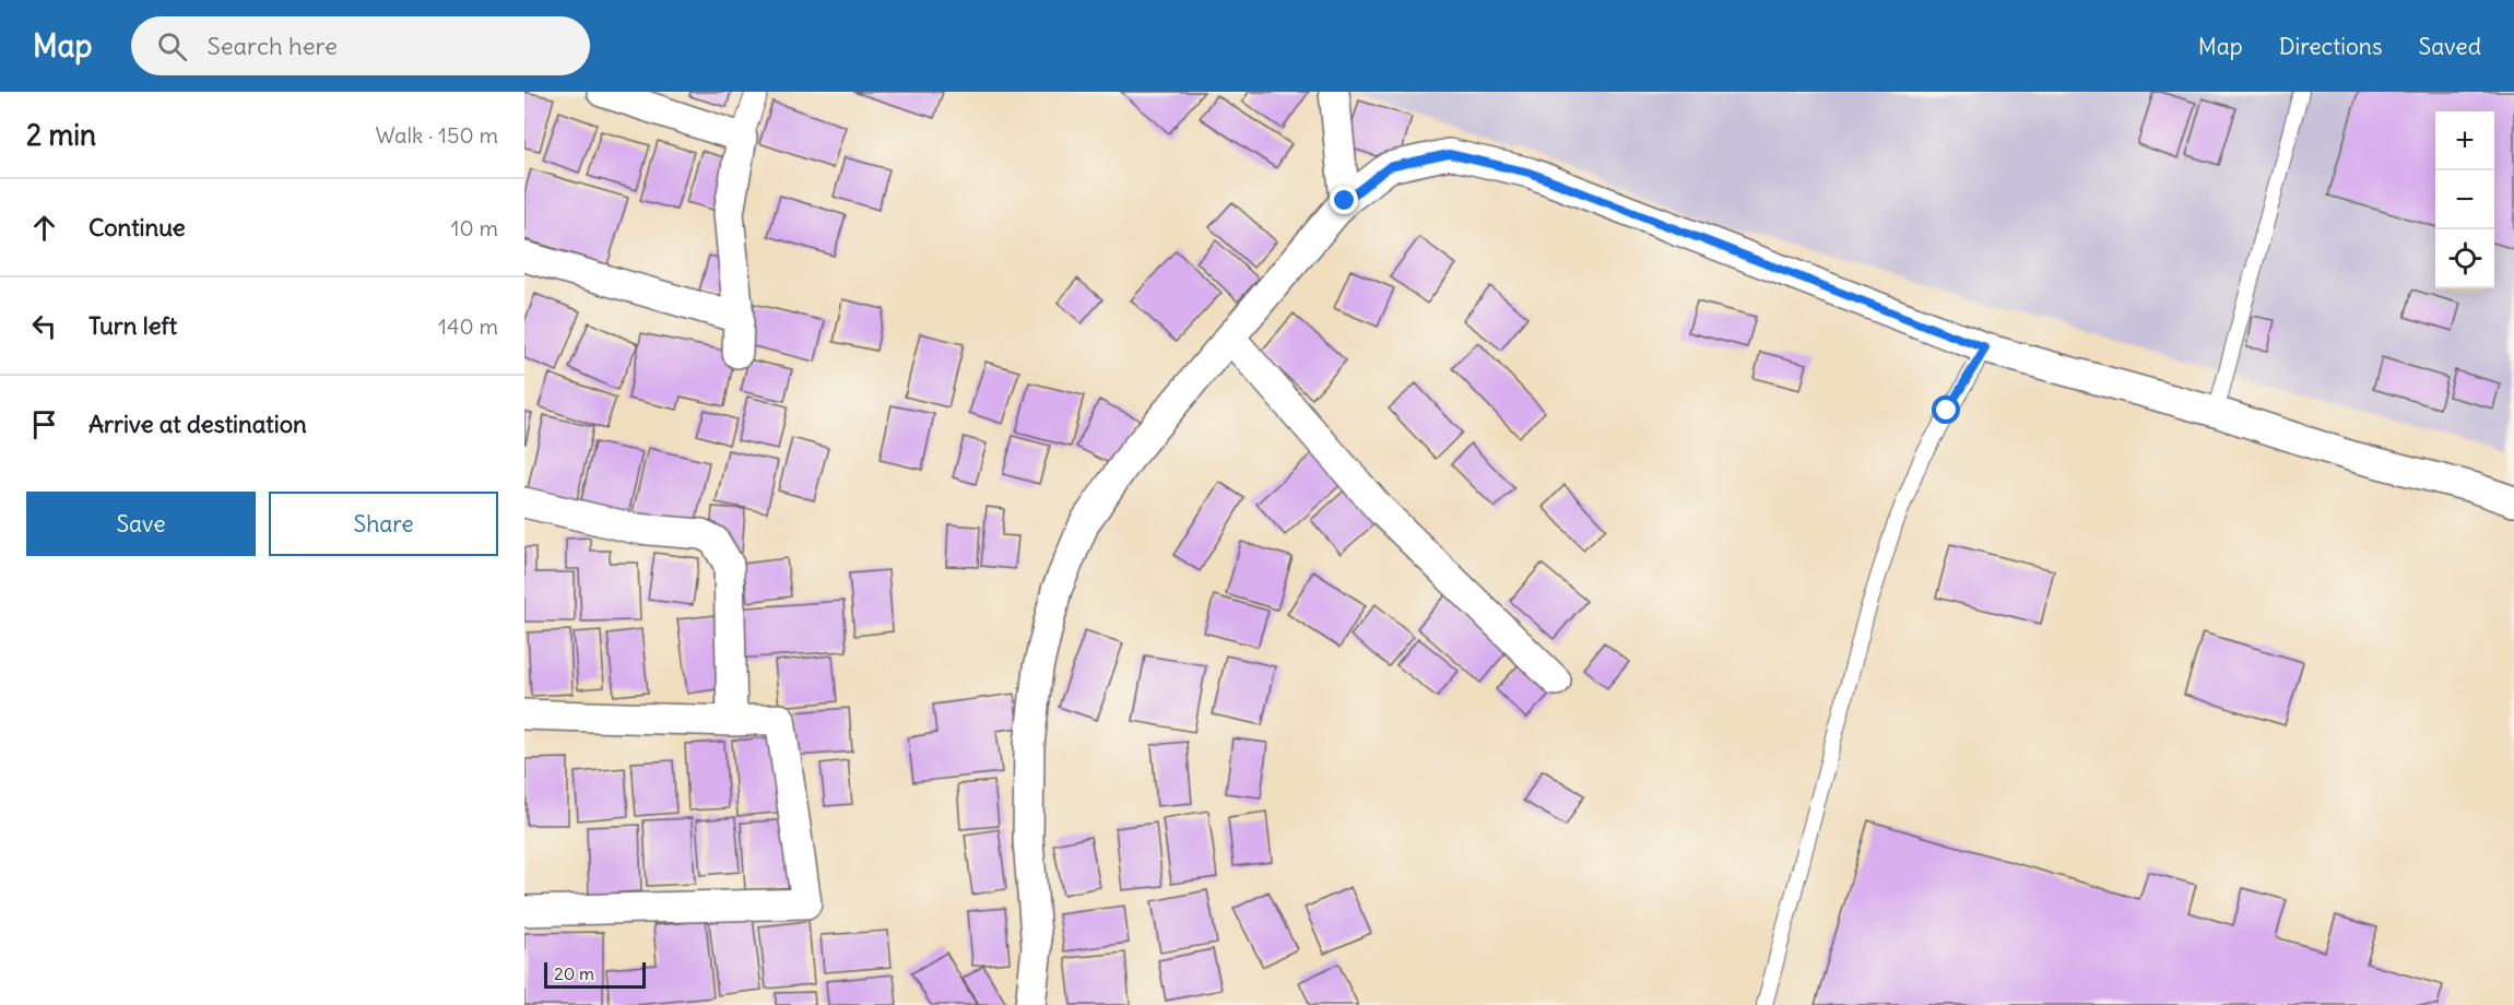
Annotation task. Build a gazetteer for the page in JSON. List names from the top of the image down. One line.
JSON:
{"scale_bar":"20 m","page":{"header":"Map","search":"Search here","nav":["Map","Directions","Saved"],"heading":["2 min","Walk · 150 m"],"map_buttons":["+","−"],"list":[["Continue","10 m"],["Turn left","140 m"],"Arrive at destination"],"buttons":["Save","Share"],"scale":"20 m"}}
